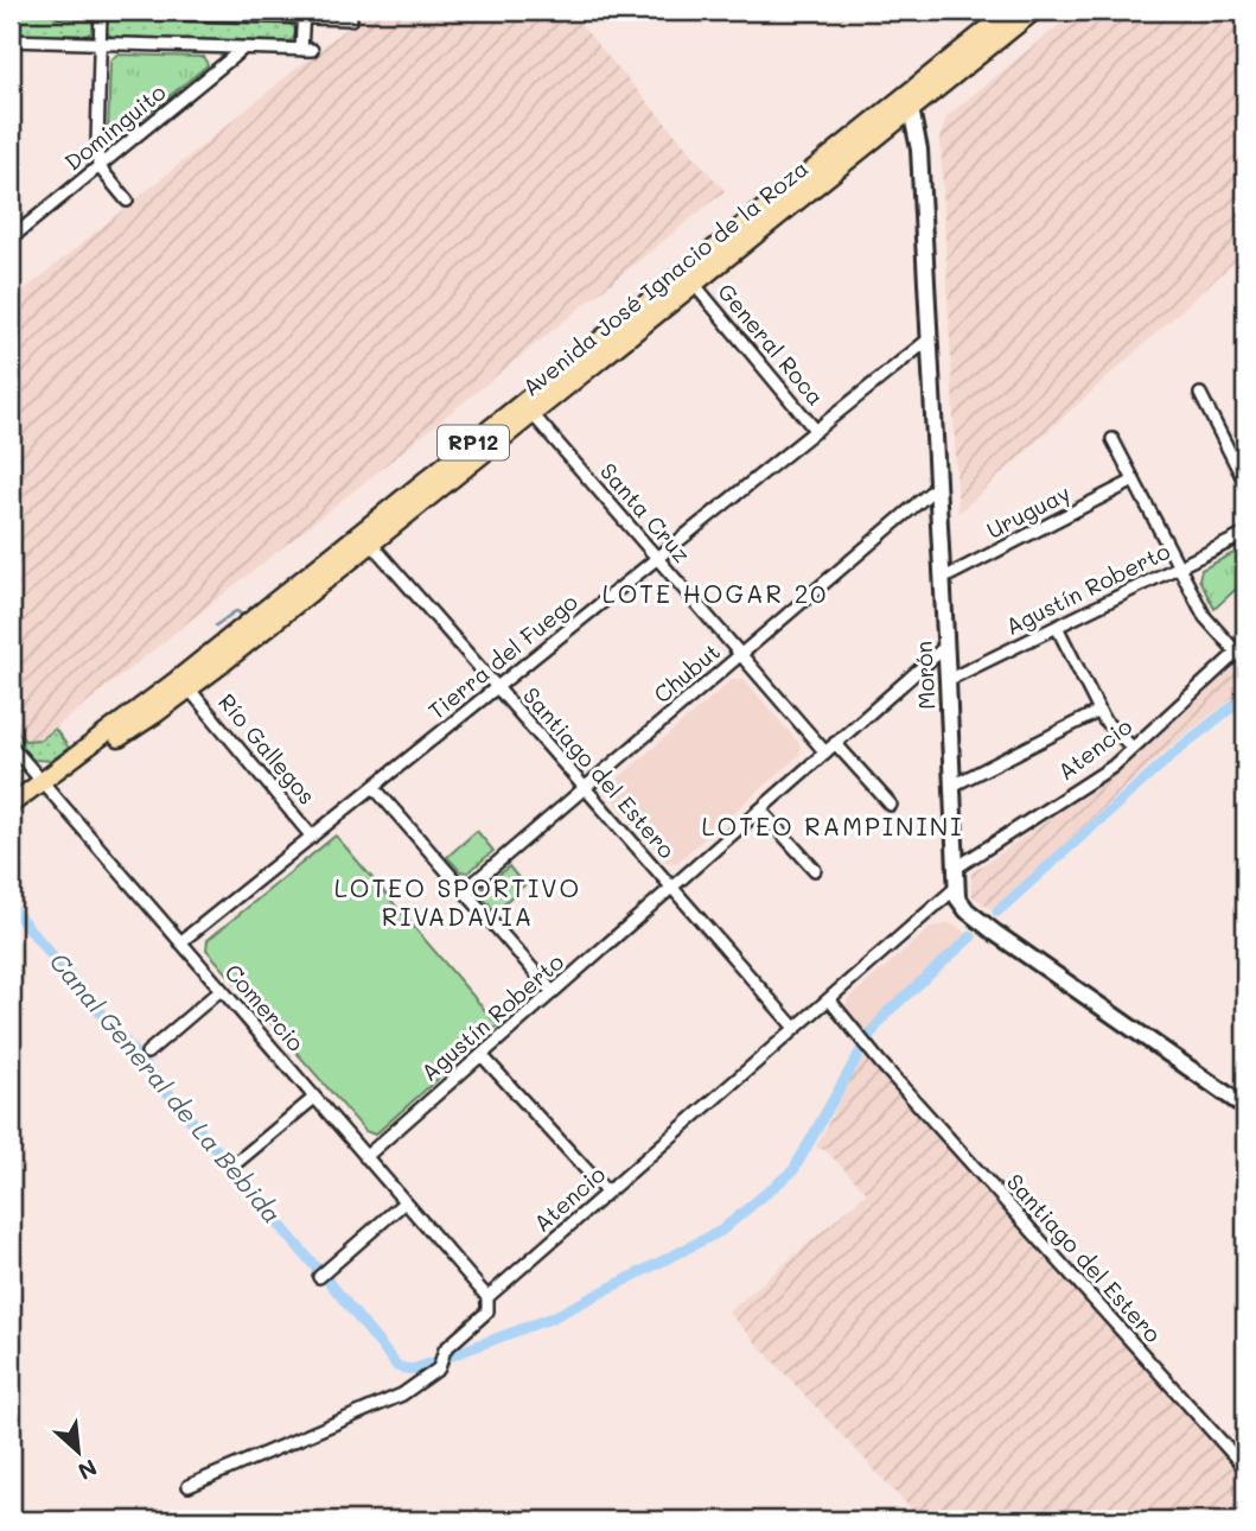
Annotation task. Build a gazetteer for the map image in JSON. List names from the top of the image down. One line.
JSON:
{"streets":{"main road":["Avenida José Ignacio de la Roza","RP12"],"street":["Dominguito","General Roca","Uruguay","Santa Cruz","Agustín Roberto","Tierra del Fuego","Chubut","Morón","Río Gallegos","Atencio","Santiago del Estero","Comercio"]},"crossings":[["Avenida José Ignacio de la Roza","General Roca"],["Avenida José Ignacio de la Roza","Santa Cruz"],["Avenida José Ignacio de la Roza","Morón"],["Avenida José Ignacio de la Roza","Río Gallegos"],["Avenida José Ignacio de la Roza","Santiago del Estero"],["Avenida José Ignacio de la Roza","Comercio"],["General Roca","Tierra del Fuego"],["Uruguay","Morón"],["Santa Cruz","Agustín Roberto"],["Santa Cruz","Tierra del Fuego"],["Santa Cruz","Chubut"],["Agustín Roberto","Morón"],["Agustín Roberto","Santiago del Estero"],["Agustín Roberto","Comercio"],["Tierra del Fuego","Morón"],["Tierra del Fuego","Río Gallegos"],["Tierra del Fuego","Santiago del Estero"],["Tierra del Fuego","Comercio"],["Chubut","Morón"],["Chubut","Santiago del Estero"],["Morón","Atencio"],["Atencio","Santiago del Estero"],["Atencio","Comercio"]],"districts":["LOTE HOGAR 20","LOTEO RAMPININI","LOTEO SPORTIVO RIVADAVIA"],"water":["Canal General de La Bebida"],"north":"bottom right"}
